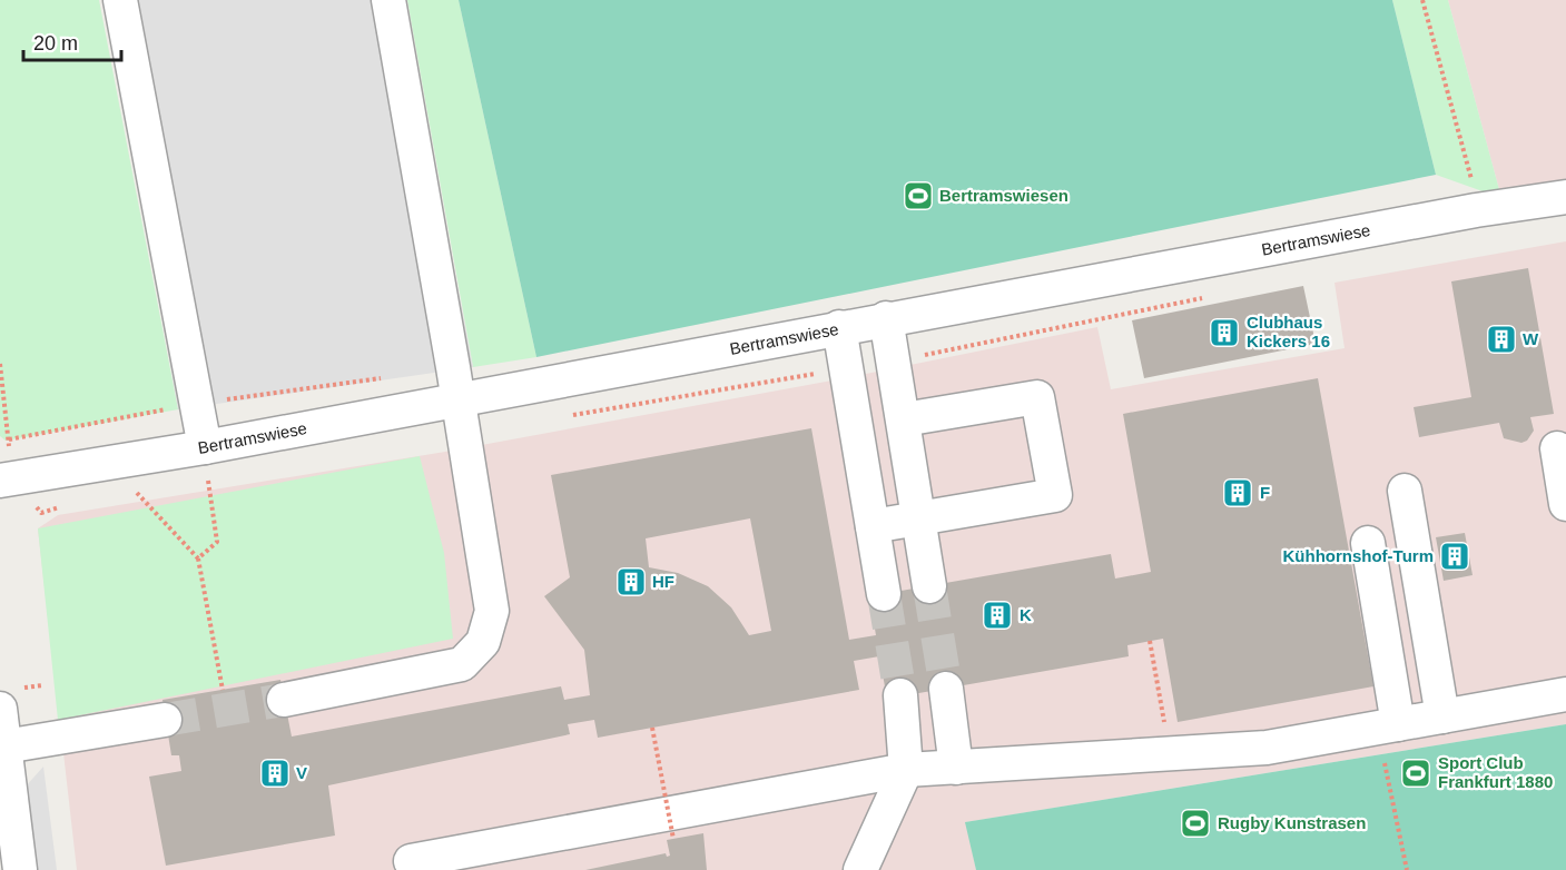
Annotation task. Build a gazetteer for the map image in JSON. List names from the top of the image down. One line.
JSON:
{"streets":{"street":["Bertramswiese"]},"places":{"sports":["Bertramswiesen","Sport Club Frankfurt 1880","Rugby Kunstrasen"],"building":["Clubhaus Kickers 16","W","F","Kühhornshof-Turm","HF","K","V"]},"scale_bar":"20 m"}
